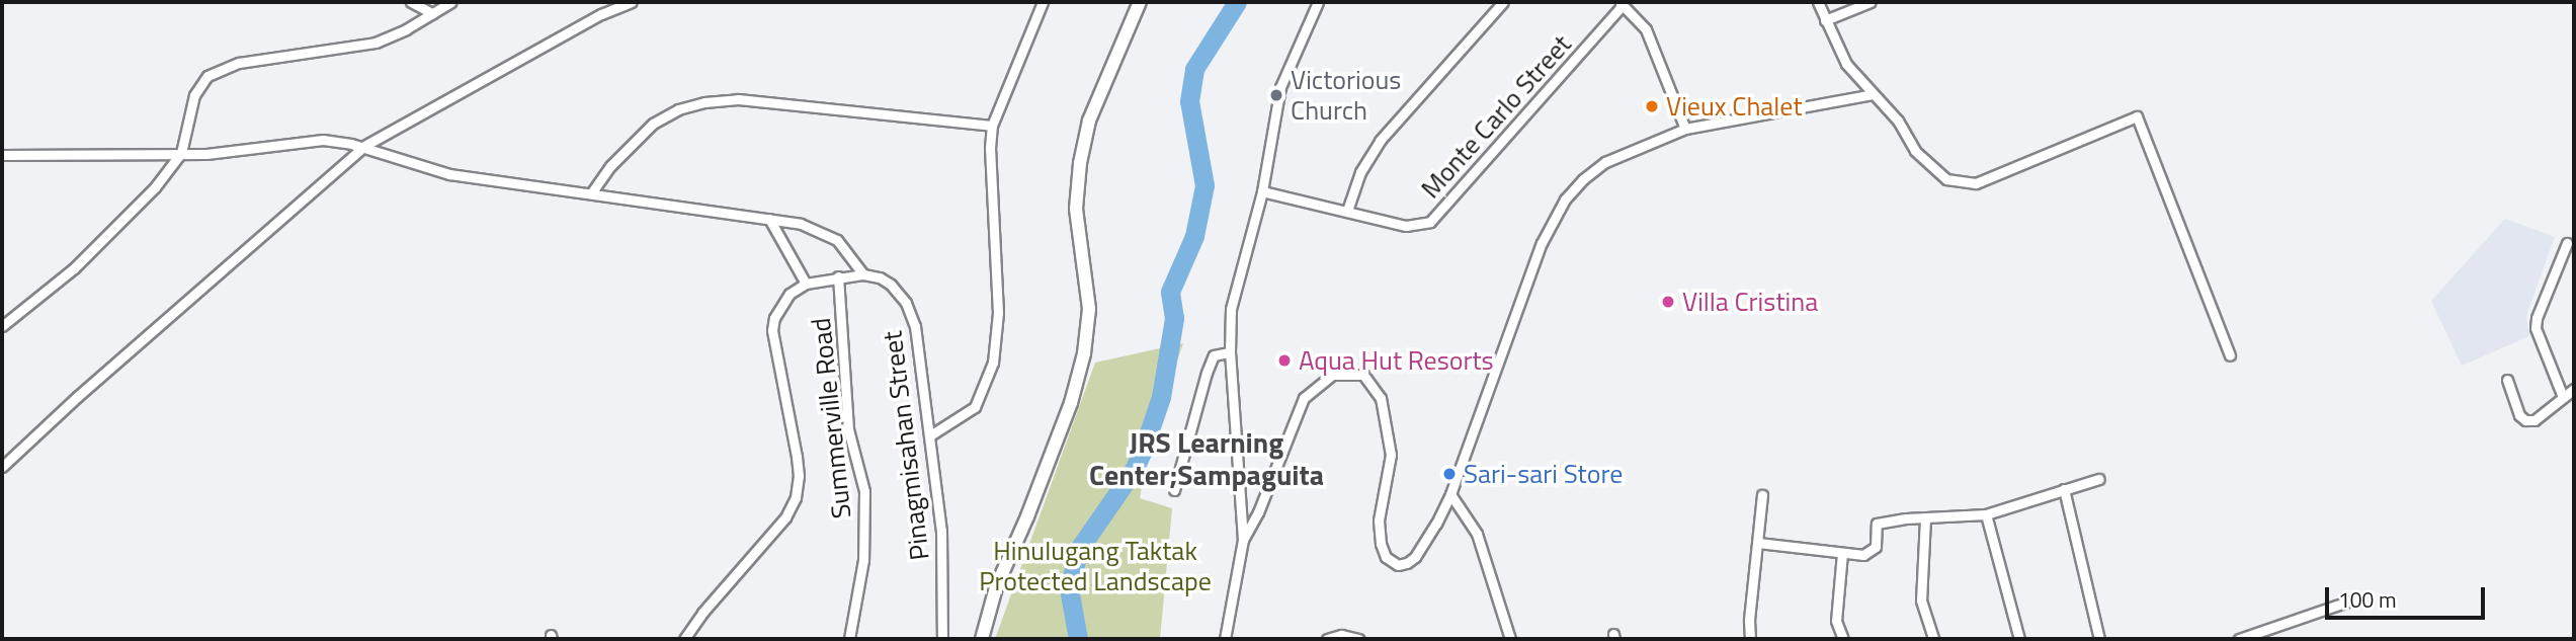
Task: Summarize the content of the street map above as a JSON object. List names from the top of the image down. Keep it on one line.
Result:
{"streets":{"street":["Monte Carlo Street","Summerville Road","Pinagmisahan Street"]},"crossings":[["Summerville Road","Pinagmisahan Street"]],"districts":["JRS Learning Center;Sampaguita"],"parks":["Hinulugang Taktak Protected Landscape"],"places":["Victorious Church","Vieux Chalet","Villa Cristina","Aqua Hut Resorts","Sari-sari Store"],"scale_bar":"100 m"}
